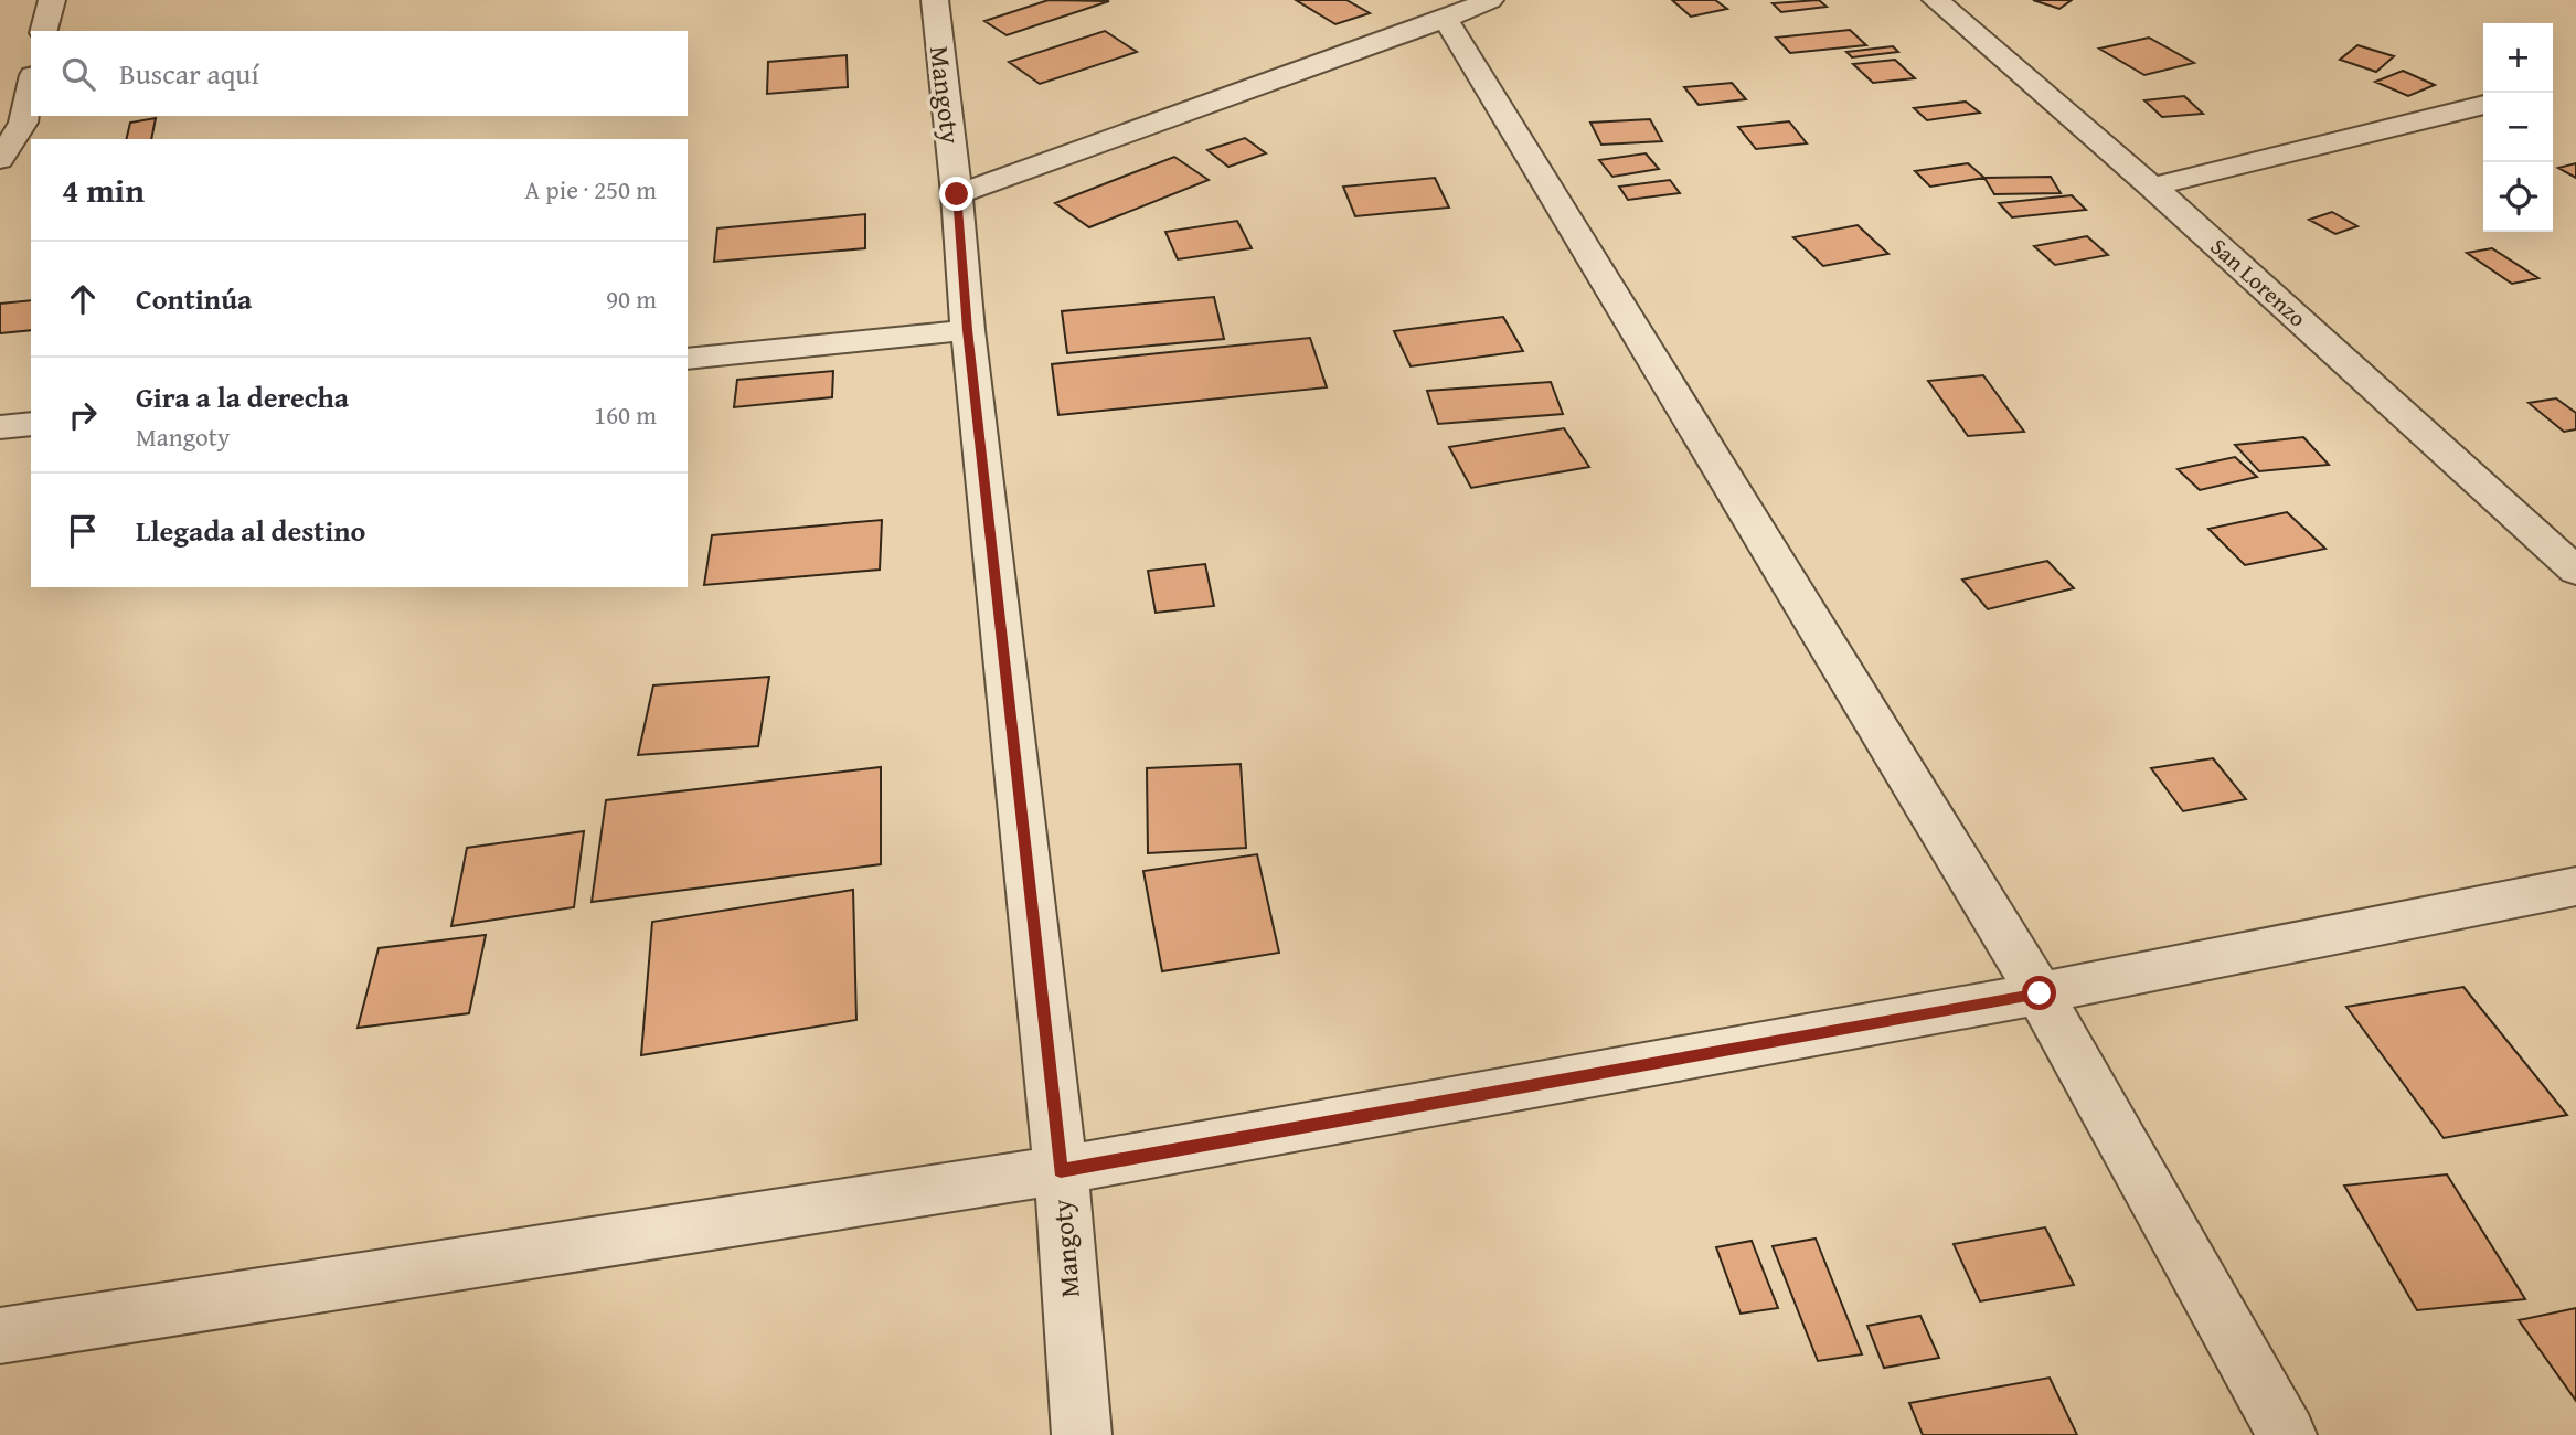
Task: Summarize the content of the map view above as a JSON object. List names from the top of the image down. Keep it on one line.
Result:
{"streets":{"street":["Mangoty","San Lorenzo"]},"page":{"map_buttons":["+","−"],"search":"Buscar aquí","heading":["4 min","A pie · 250 m"],"list":[["Continúa","90 m"],["Gira a la derecha","Mangoty","160 m"],"Llegada al destino"]}}
